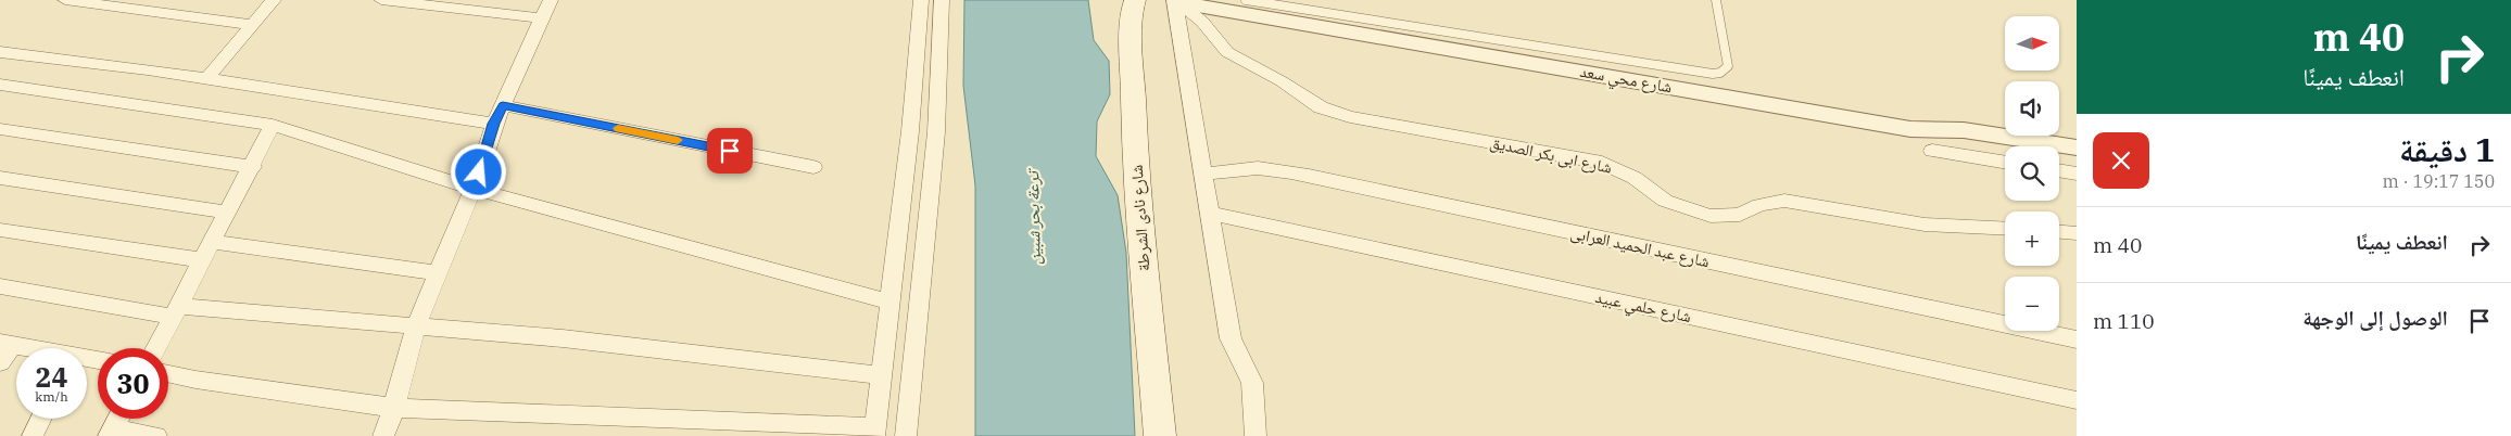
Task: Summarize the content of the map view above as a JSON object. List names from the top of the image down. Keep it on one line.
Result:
{"streets":{"main road":["شارع نادى الشرطة"],"street":["شارع محي سعد","شارع ابى بكر الصديق","شارع عبد الحميد العرابى","شارع حلمي عبيد"]},"crossings":[["شارع محي سعد","شارع ابى بكر الصديق"]],"water":["ترعة بحر شبين"],"north":"right","page":{"turn":["40 m","انعطف يمينًا"],"map_buttons":["+","−"],"heading":["1 دقيقة","150 m · 19:17"],"list":[{"name":"انعطف يمينًا","value":"40 m"},{"name":"الوصول إلى الوجهة","value":"110 m"}],"speed":"24 km/h","limit":"30"}}
